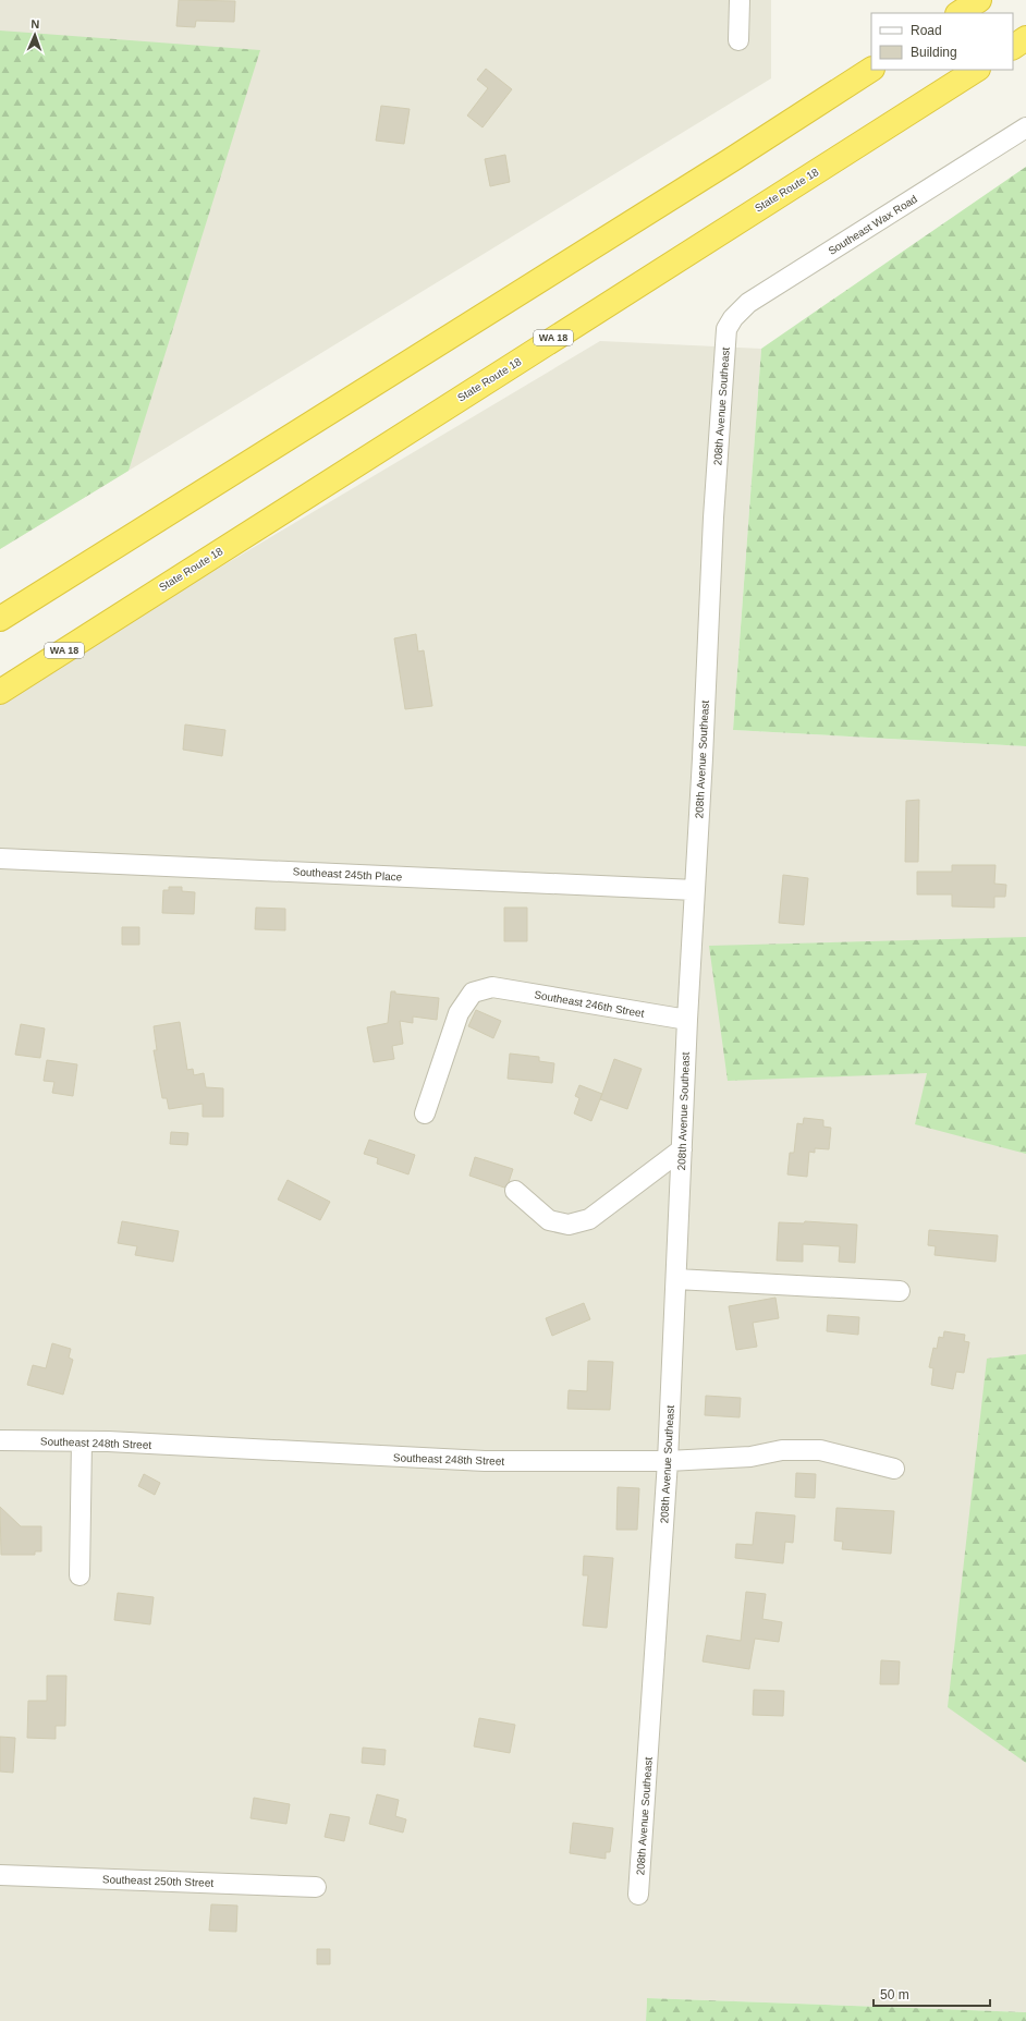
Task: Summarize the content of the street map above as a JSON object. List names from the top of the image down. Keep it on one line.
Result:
{"streets":{"highway":["State Route 18","WA 18"],"street":["Southeast Wax Road","208th Avenue Southeast","Southeast 245th Place","Southeast 246th Street","Southeast 248th Street","Southeast 250th Street"]},"crossings":[["Southeast Wax Road","208th Avenue Southeast"],["208th Avenue Southeast","Southeast 245th Place"],["208th Avenue Southeast","Southeast 246th Street"],["208th Avenue Southeast","Southeast 248th Street"]],"legend":["Road","Building"],"scale_bar":"50 m","north":"top"}
